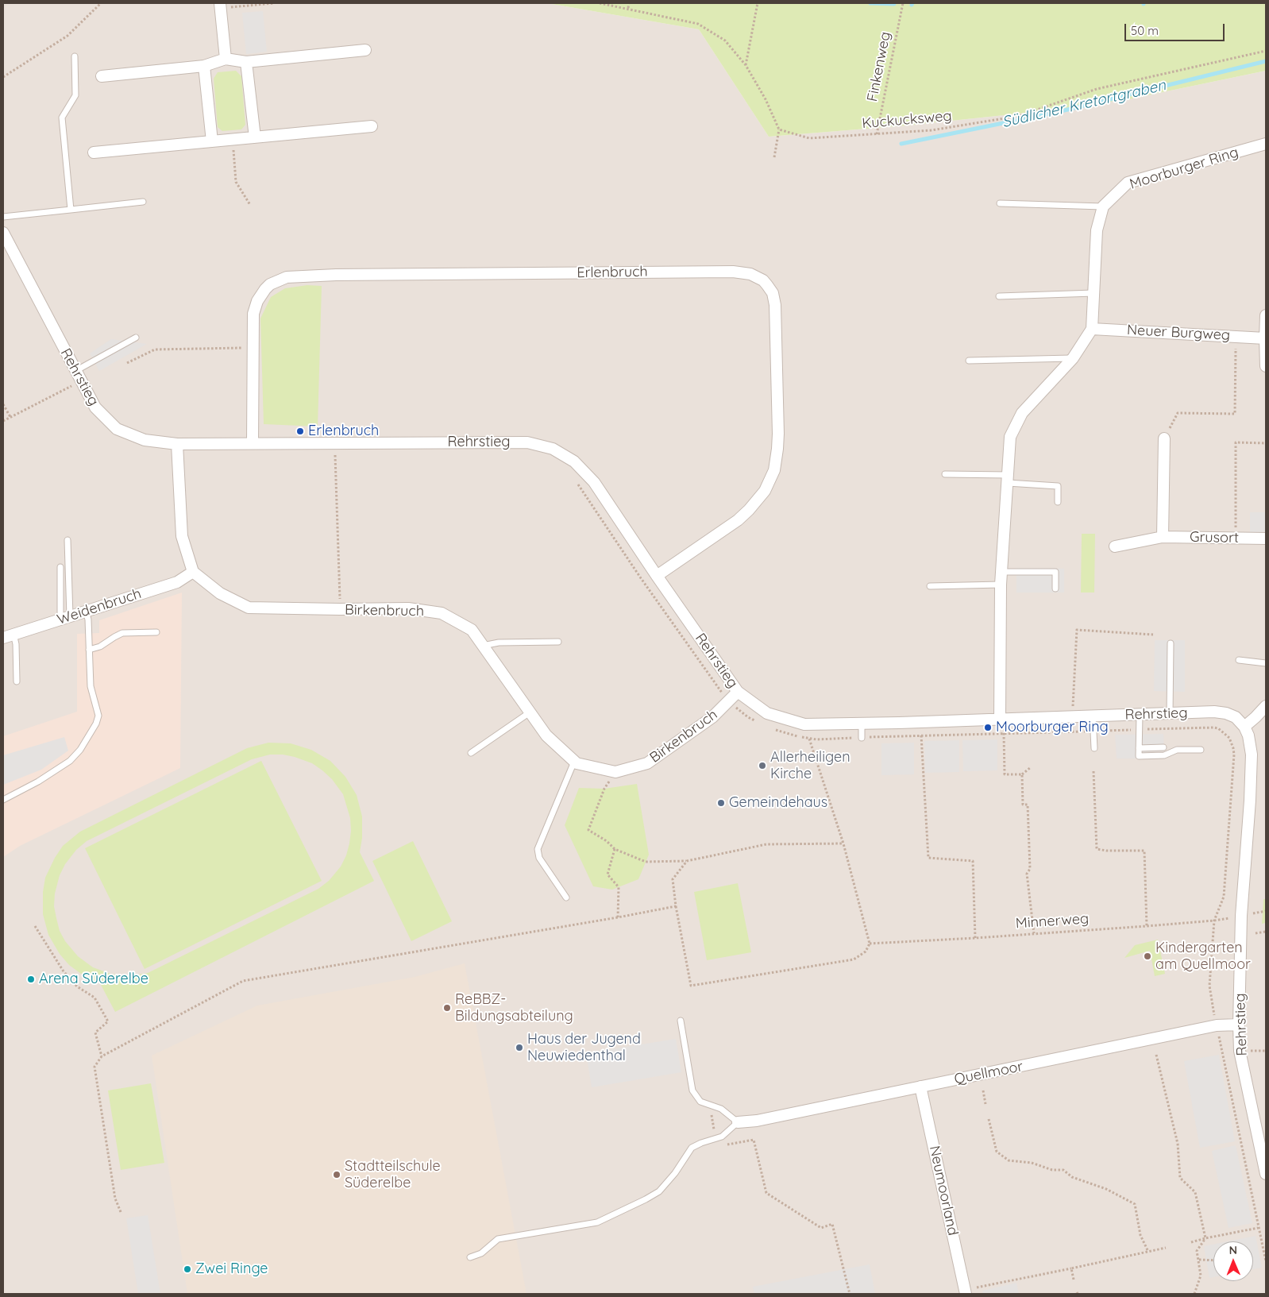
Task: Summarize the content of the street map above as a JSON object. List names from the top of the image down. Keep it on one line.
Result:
{"streets":{"street":["Moorburger Ring","Erlenbruch","Neuer Burgweg","Rehrstieg","Grusort","Weidenbruch","Birkenbruch","Quellmoor","Neumoorland"],"path":["Finkenweg","Kuckucksweg","Minnerweg"]},"crossings":[["Finkenweg","Kuckucksweg"],["Moorburger Ring","Neuer Burgweg"],["Erlenbruch","Rehrstieg"],["Rehrstieg","Birkenbruch"],["Rehrstieg","Quellmoor"],["Weidenbruch","Birkenbruch"],["Quellmoor","Neumoorland"]],"water":["Südlicher Kretortgraben"],"places":["Erlenbruch","Moorburger Ring","Allerheiligen Kirche","Gemeindehaus","Kindergarten am Quellmoor","Arena Süderelbe","ReBBZ- Bildungsabteilung","Haus der Jugend Neuwiedenthal","Stadtteilschule Süderelbe","Zwei Ringe"],"scale_bar":"50 m","north":"top"}
